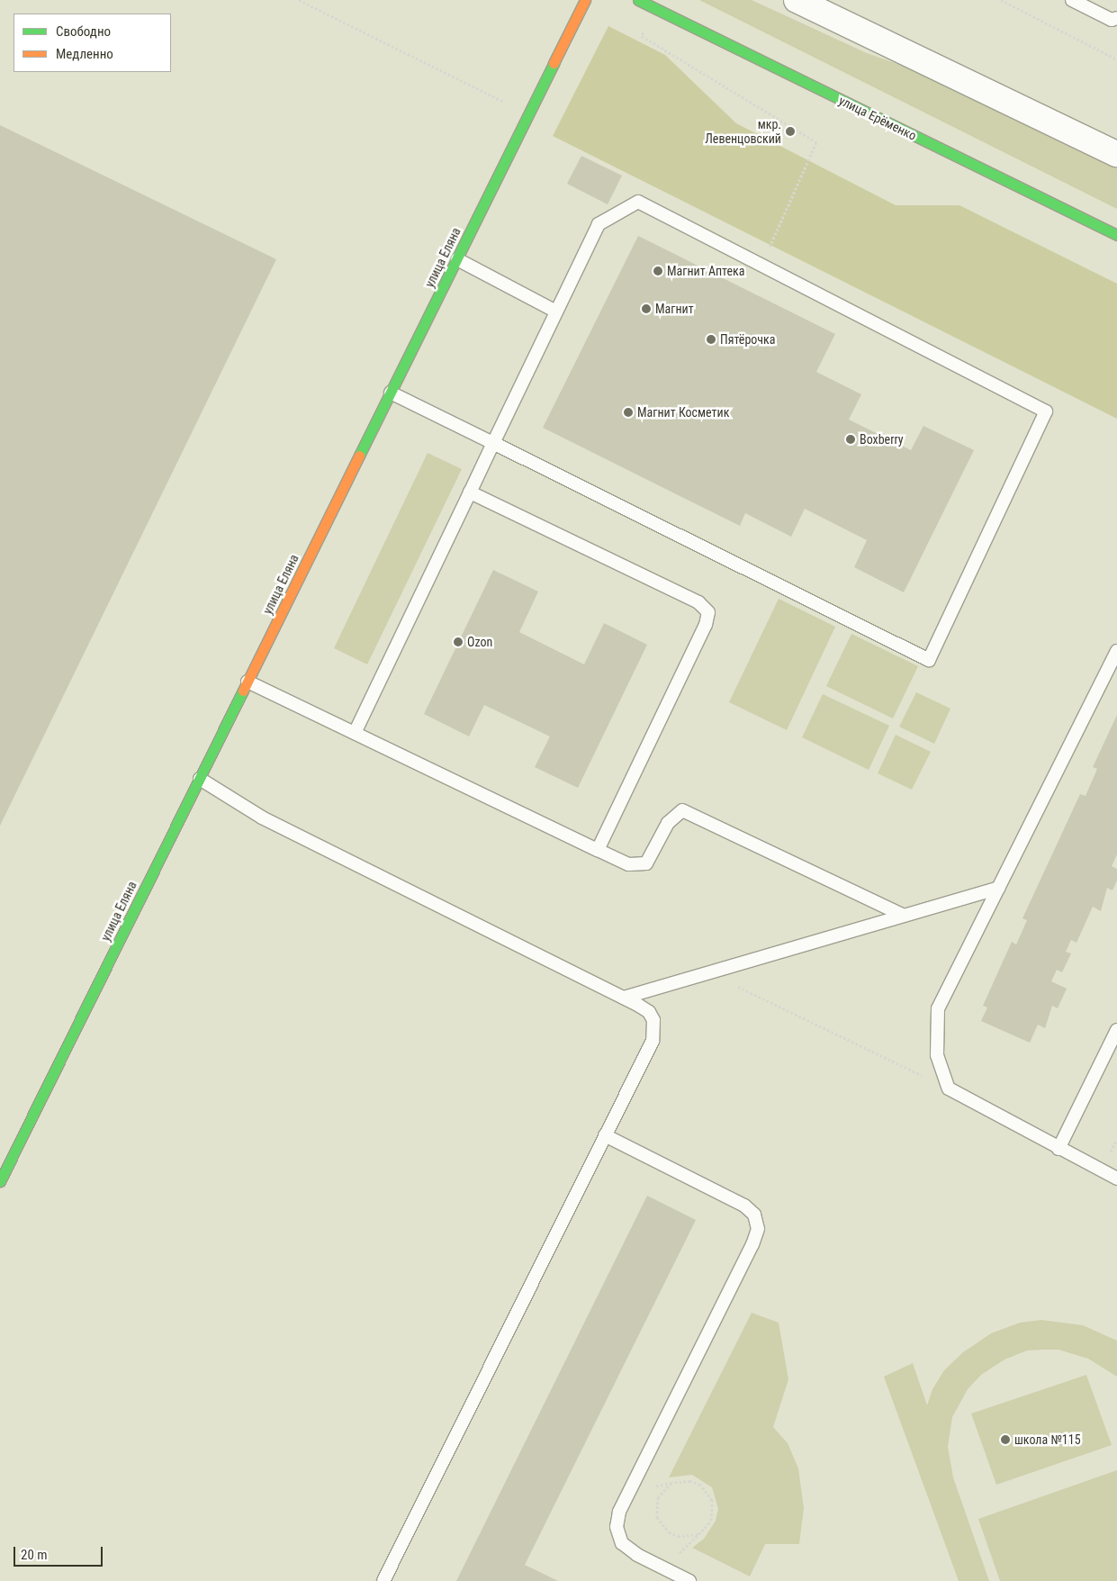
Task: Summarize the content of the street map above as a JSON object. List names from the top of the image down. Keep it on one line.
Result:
{"streets":{"street":["улица Ерёменко","улица Еляна"]},"places":["мкр. Левенцовский","Магнит Аптека","Магнит","Пятёрочка","Магнит Косметик","Boxberry","Ozon","школа №115"],"legend":["Свободно","Медленно"],"scale_bar":"20 m"}
